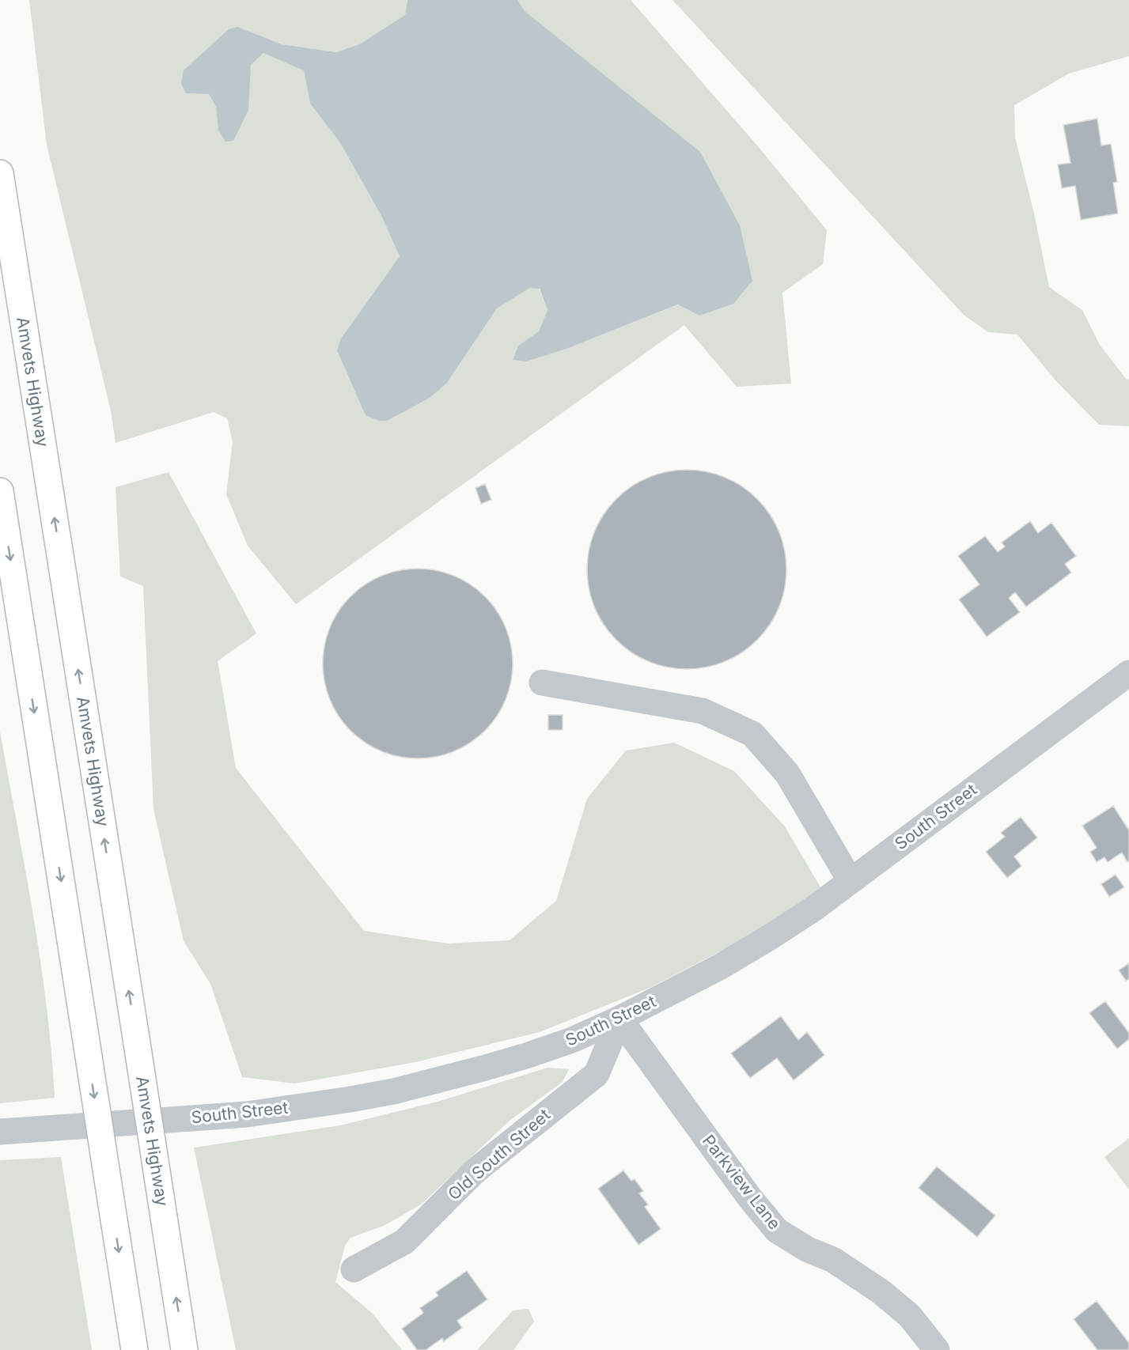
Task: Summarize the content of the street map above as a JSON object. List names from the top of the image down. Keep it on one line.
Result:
{"streets":{"highway":["Amvets Highway"],"street":["South Street","Old South Street","Parkview Lane"]},"crossings":[["South Street","Old South Street"],["South Street","Parkview Lane"],["Old South Street","Parkview Lane"]]}
